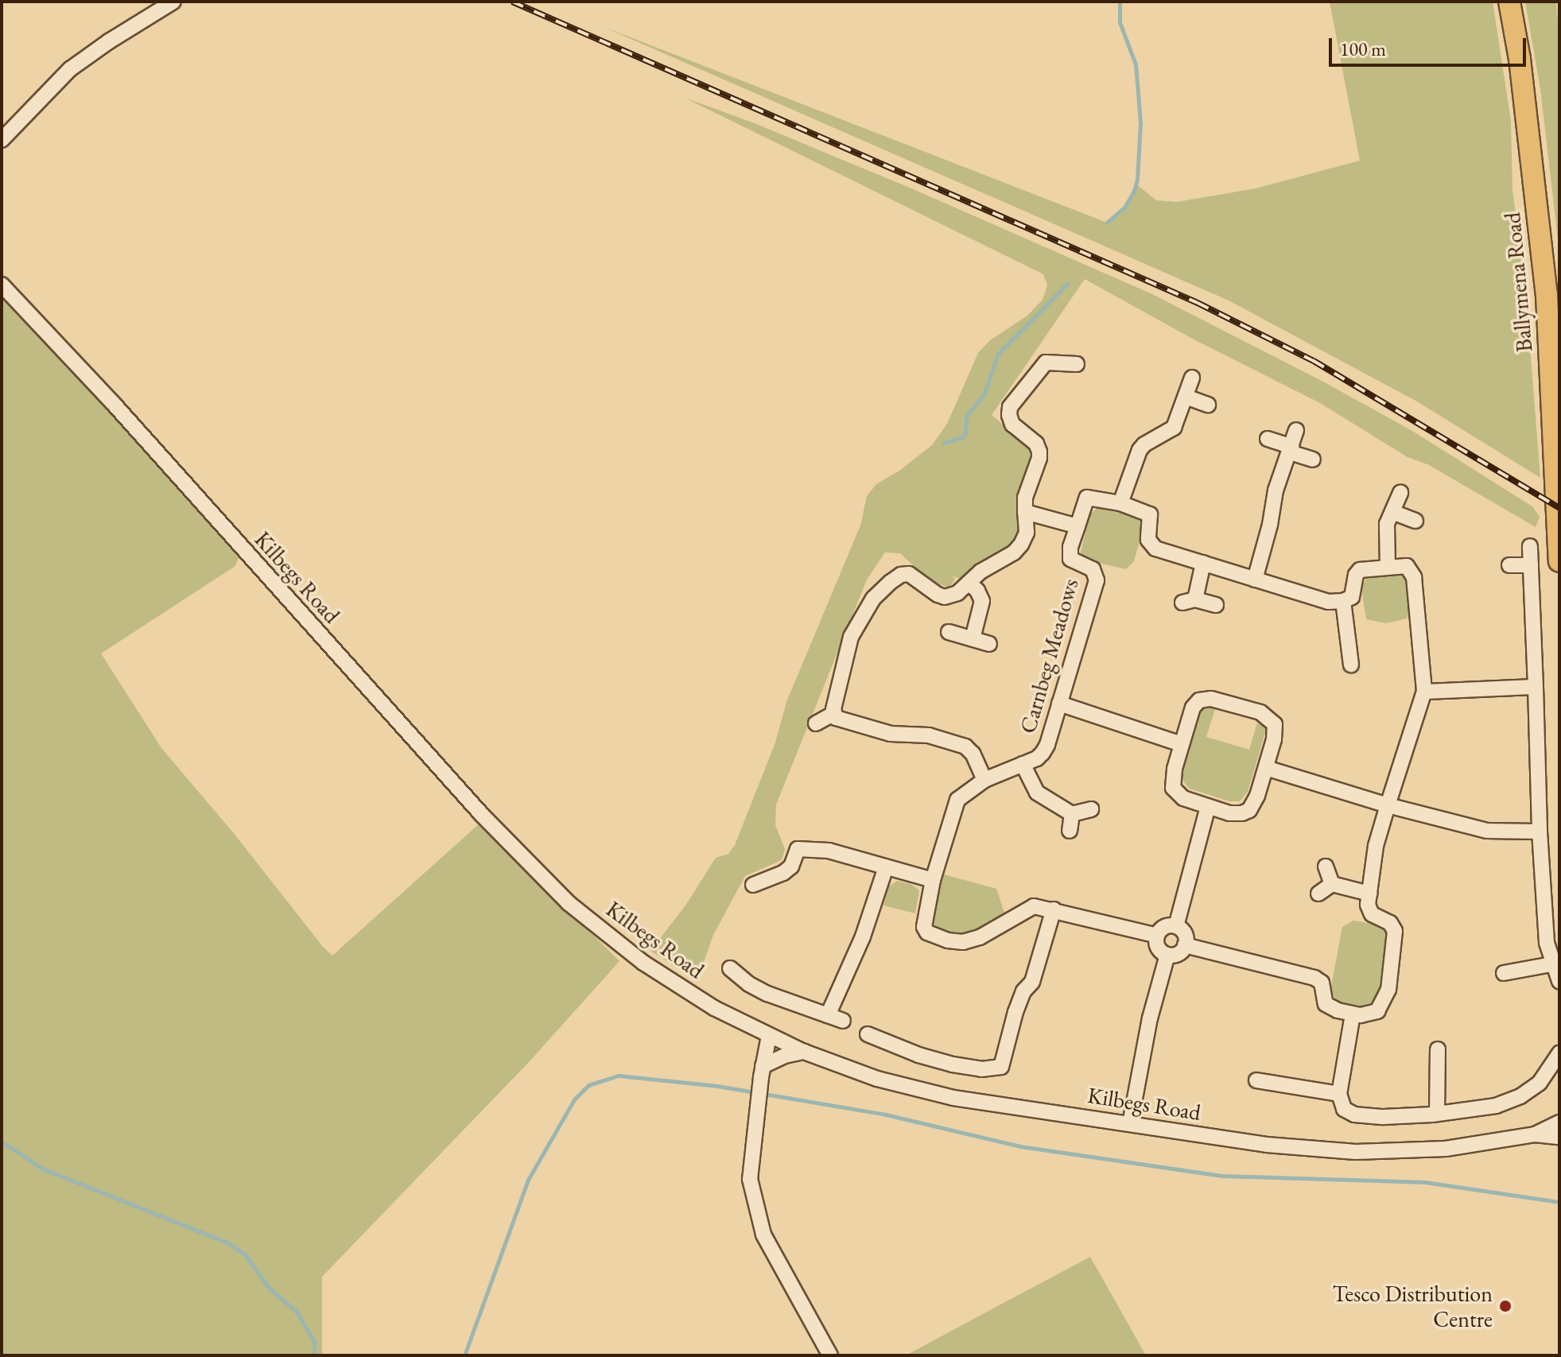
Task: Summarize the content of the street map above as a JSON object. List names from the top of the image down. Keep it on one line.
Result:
{"streets":{"highway":["Ballymena Road"],"street":["Kilbegs Road","Carnbeg Meadows"]},"places":["Tesco Distribution Centre"],"scale_bar":"100 m"}
